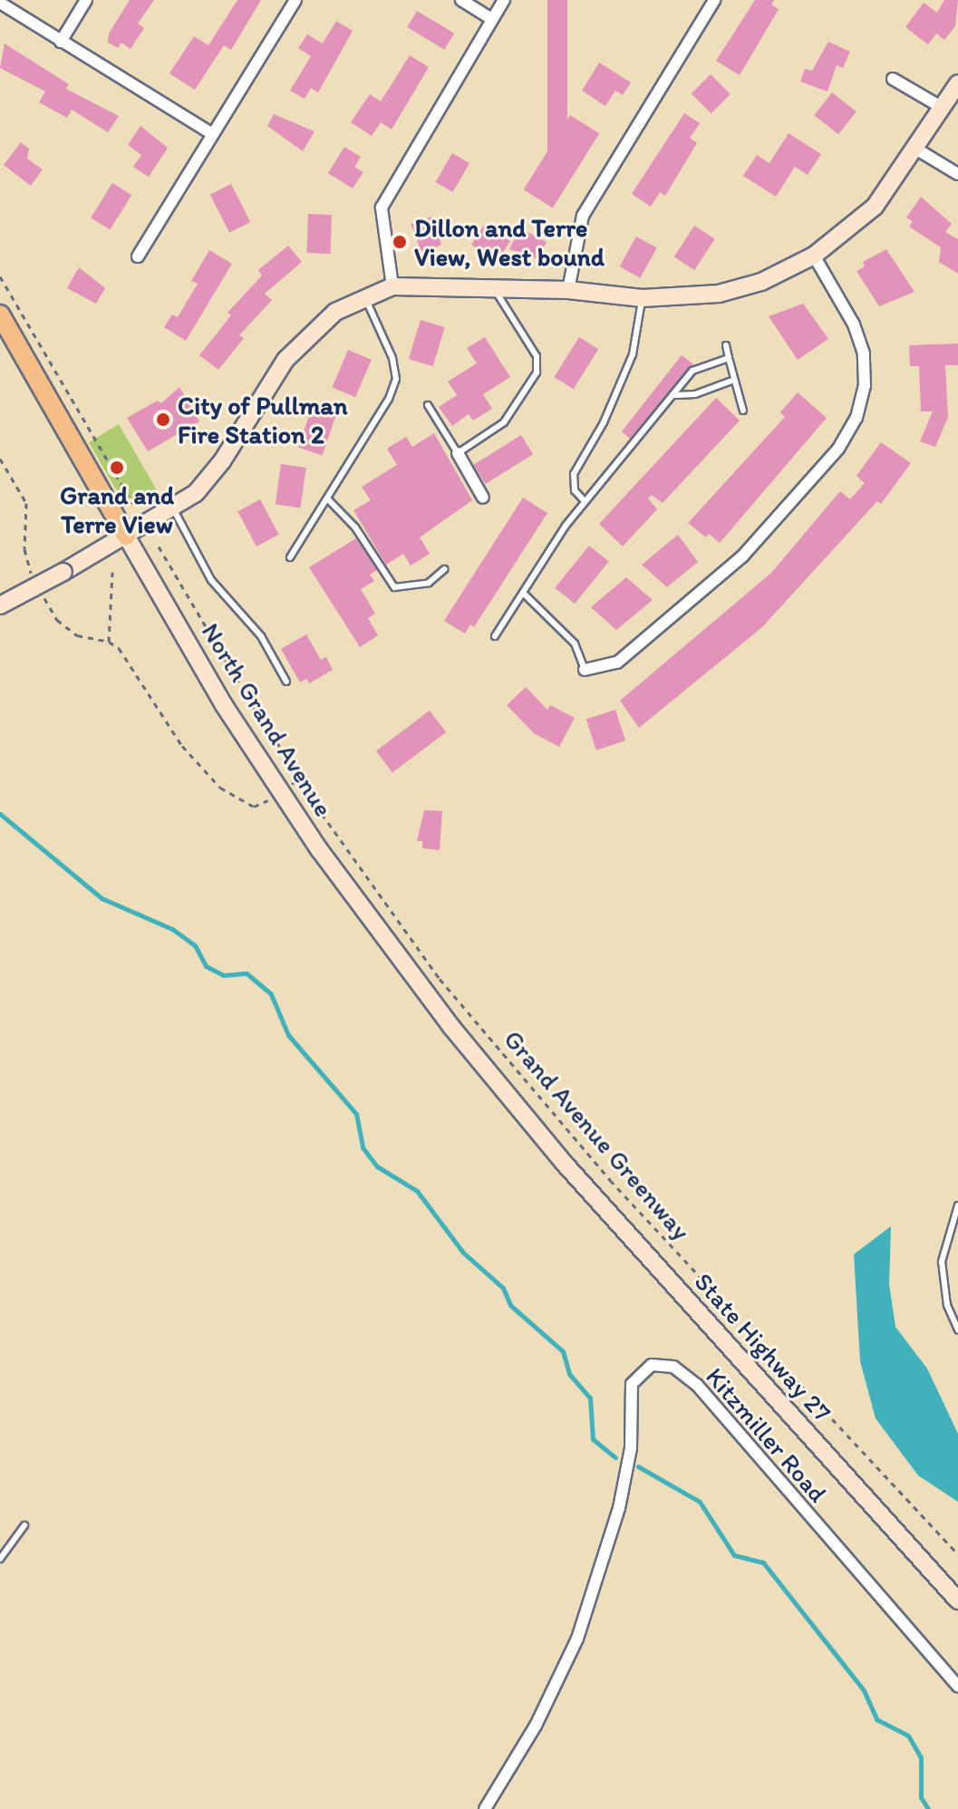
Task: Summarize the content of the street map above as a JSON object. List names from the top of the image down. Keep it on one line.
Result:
{"streets":{"main road":["North Grand Avenue","State Highway 27"],"street":["Kitzmiller Road"],"path":["Grand Avenue Greenway"]},"crossings":[["North Grand Avenue","State Highway 27"]],"places":["Dillon and Terre View, West bound","City of Pullman Fire Station 2","Grand and Terre View"]}
